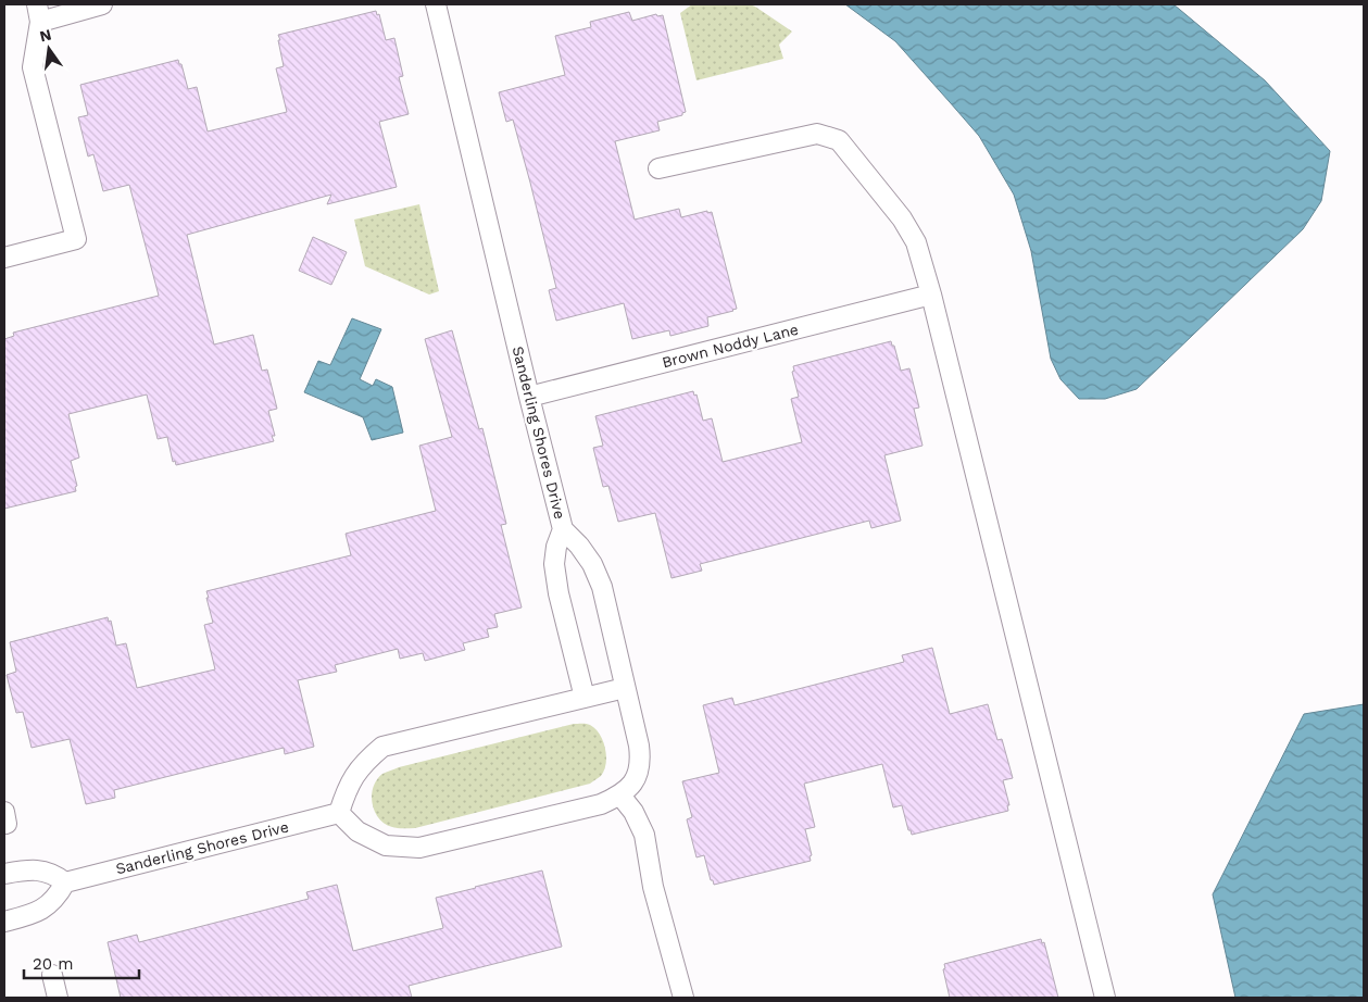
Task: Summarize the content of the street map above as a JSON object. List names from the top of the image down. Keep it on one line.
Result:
{"streets":{"lane":["Brown Noddy Lane","Sanderling Shores Drive"]},"crossings":[["Brown Noddy Lane","Sanderling Shores Drive"]],"scale_bar":"20 m","north":"top"}
